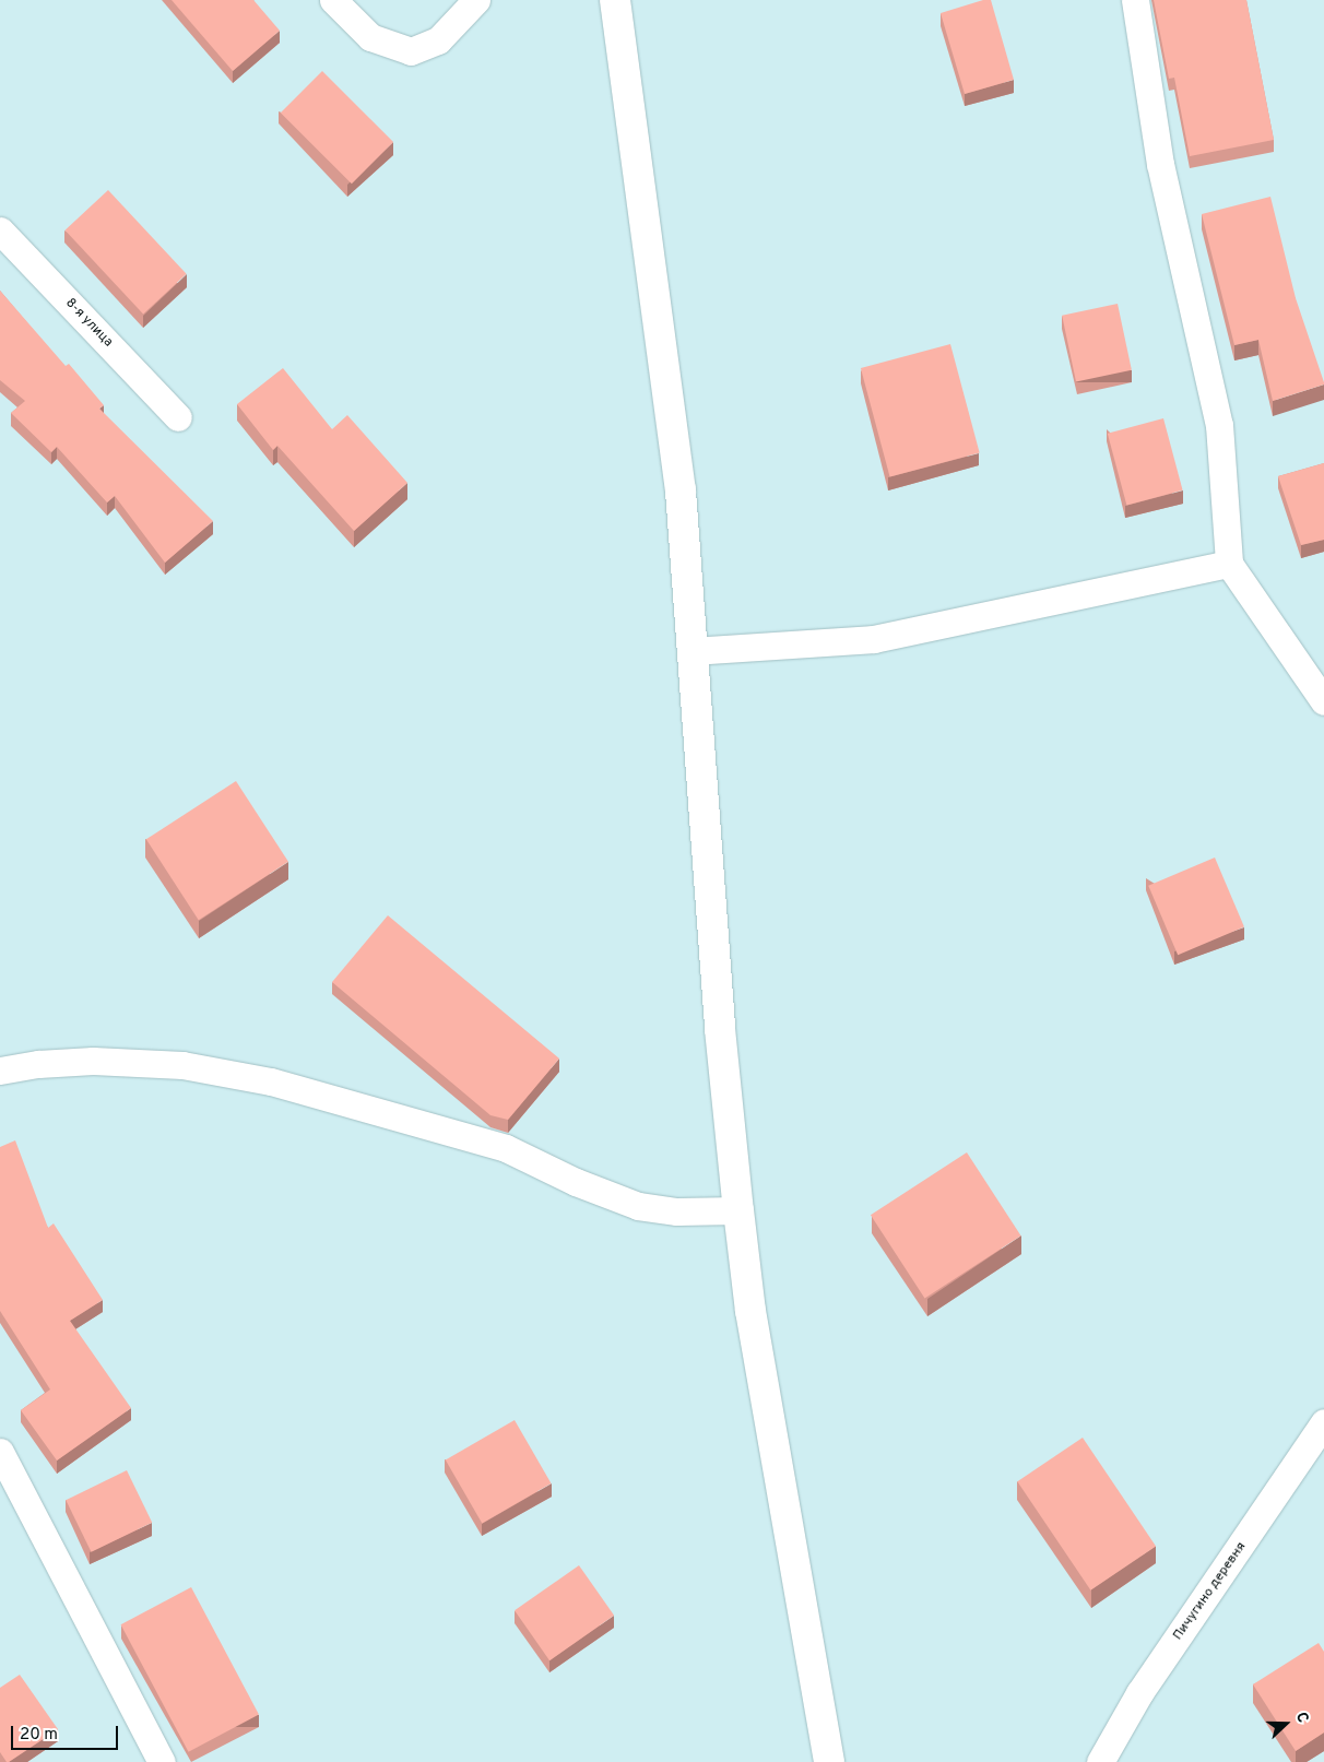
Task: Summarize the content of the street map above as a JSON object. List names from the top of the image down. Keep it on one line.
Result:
{"streets":{"street":["8-я улица","Пичугино деревня"]},"scale_bar":"20 m","north":"right"}
